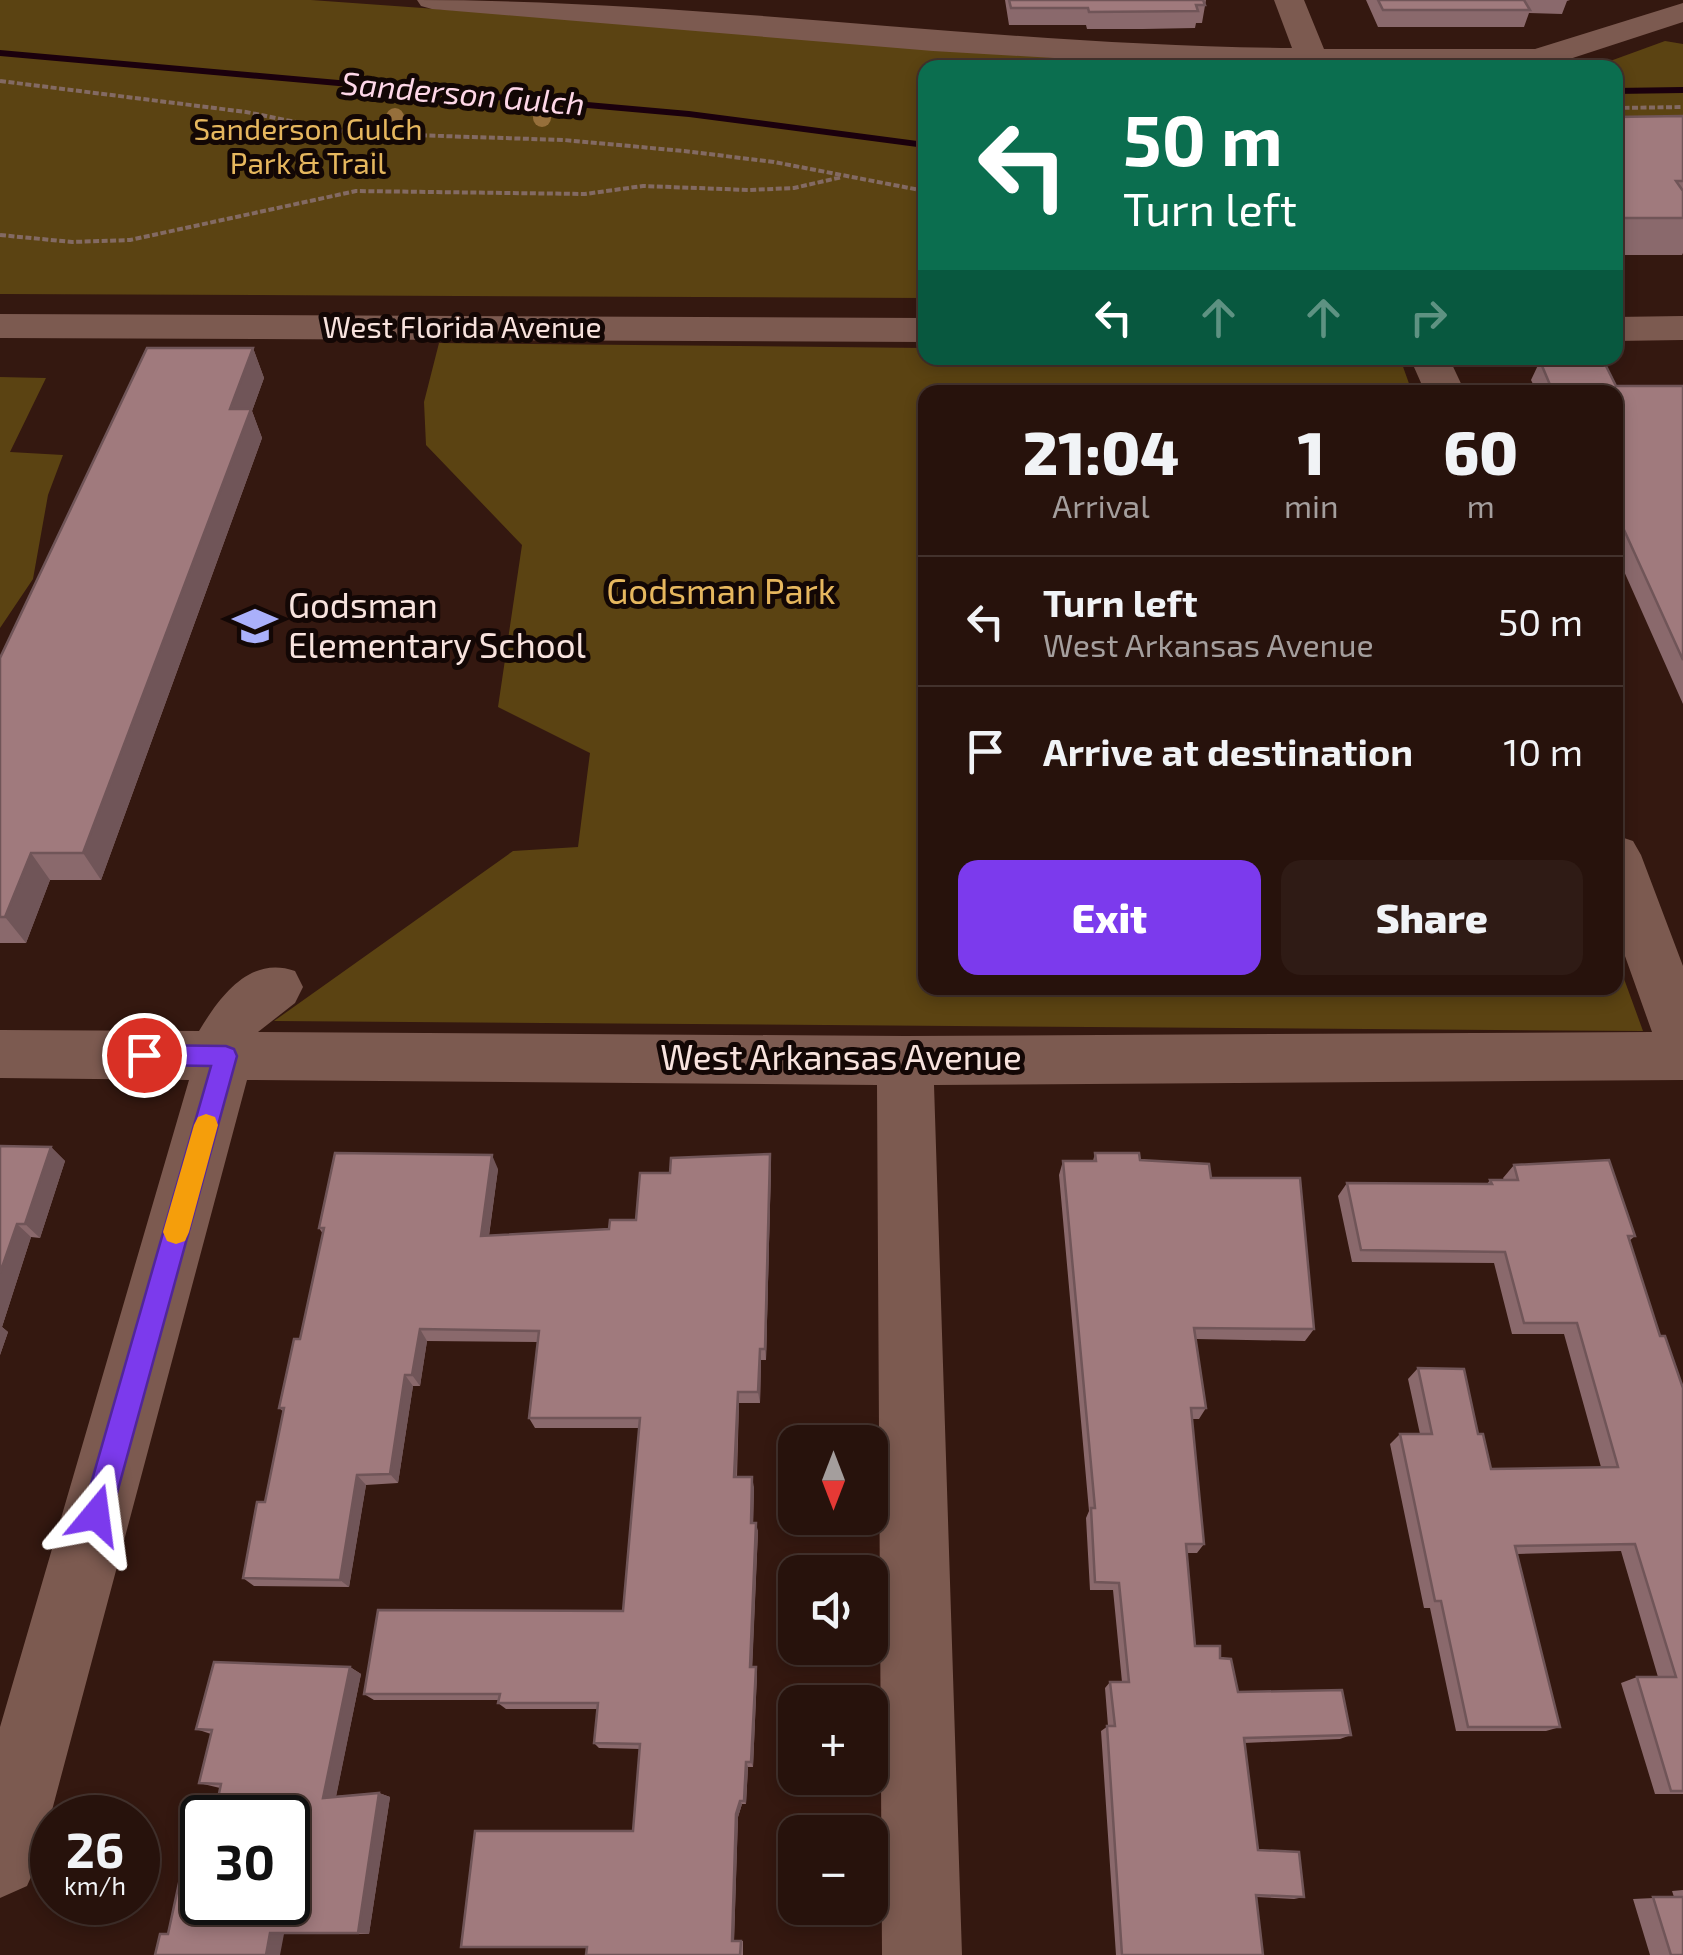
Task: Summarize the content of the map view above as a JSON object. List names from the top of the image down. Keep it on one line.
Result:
{"streets":{"street":["West Florida Avenue","West Arkansas Avenue"]},"water":["Sanderson Gulch"],"parks":["Sanderson Gulch Park & Trail","Godsman Park"],"places":{"school or university":["Godsman Elementary School"]},"north":"bottom","page":{"turn":["50 m","Turn left"],"eta":["21:04","Arrival","1","min","60","m"],"list":[{"name":"Turn left","note":"West Arkansas Avenue","value":"50 m"},{"name":"Arrive at destination","value":"10 m"}],"buttons":["Exit","Share"],"map_buttons":["+","−"],"speed":"26 km/h","limit":"30"}}
